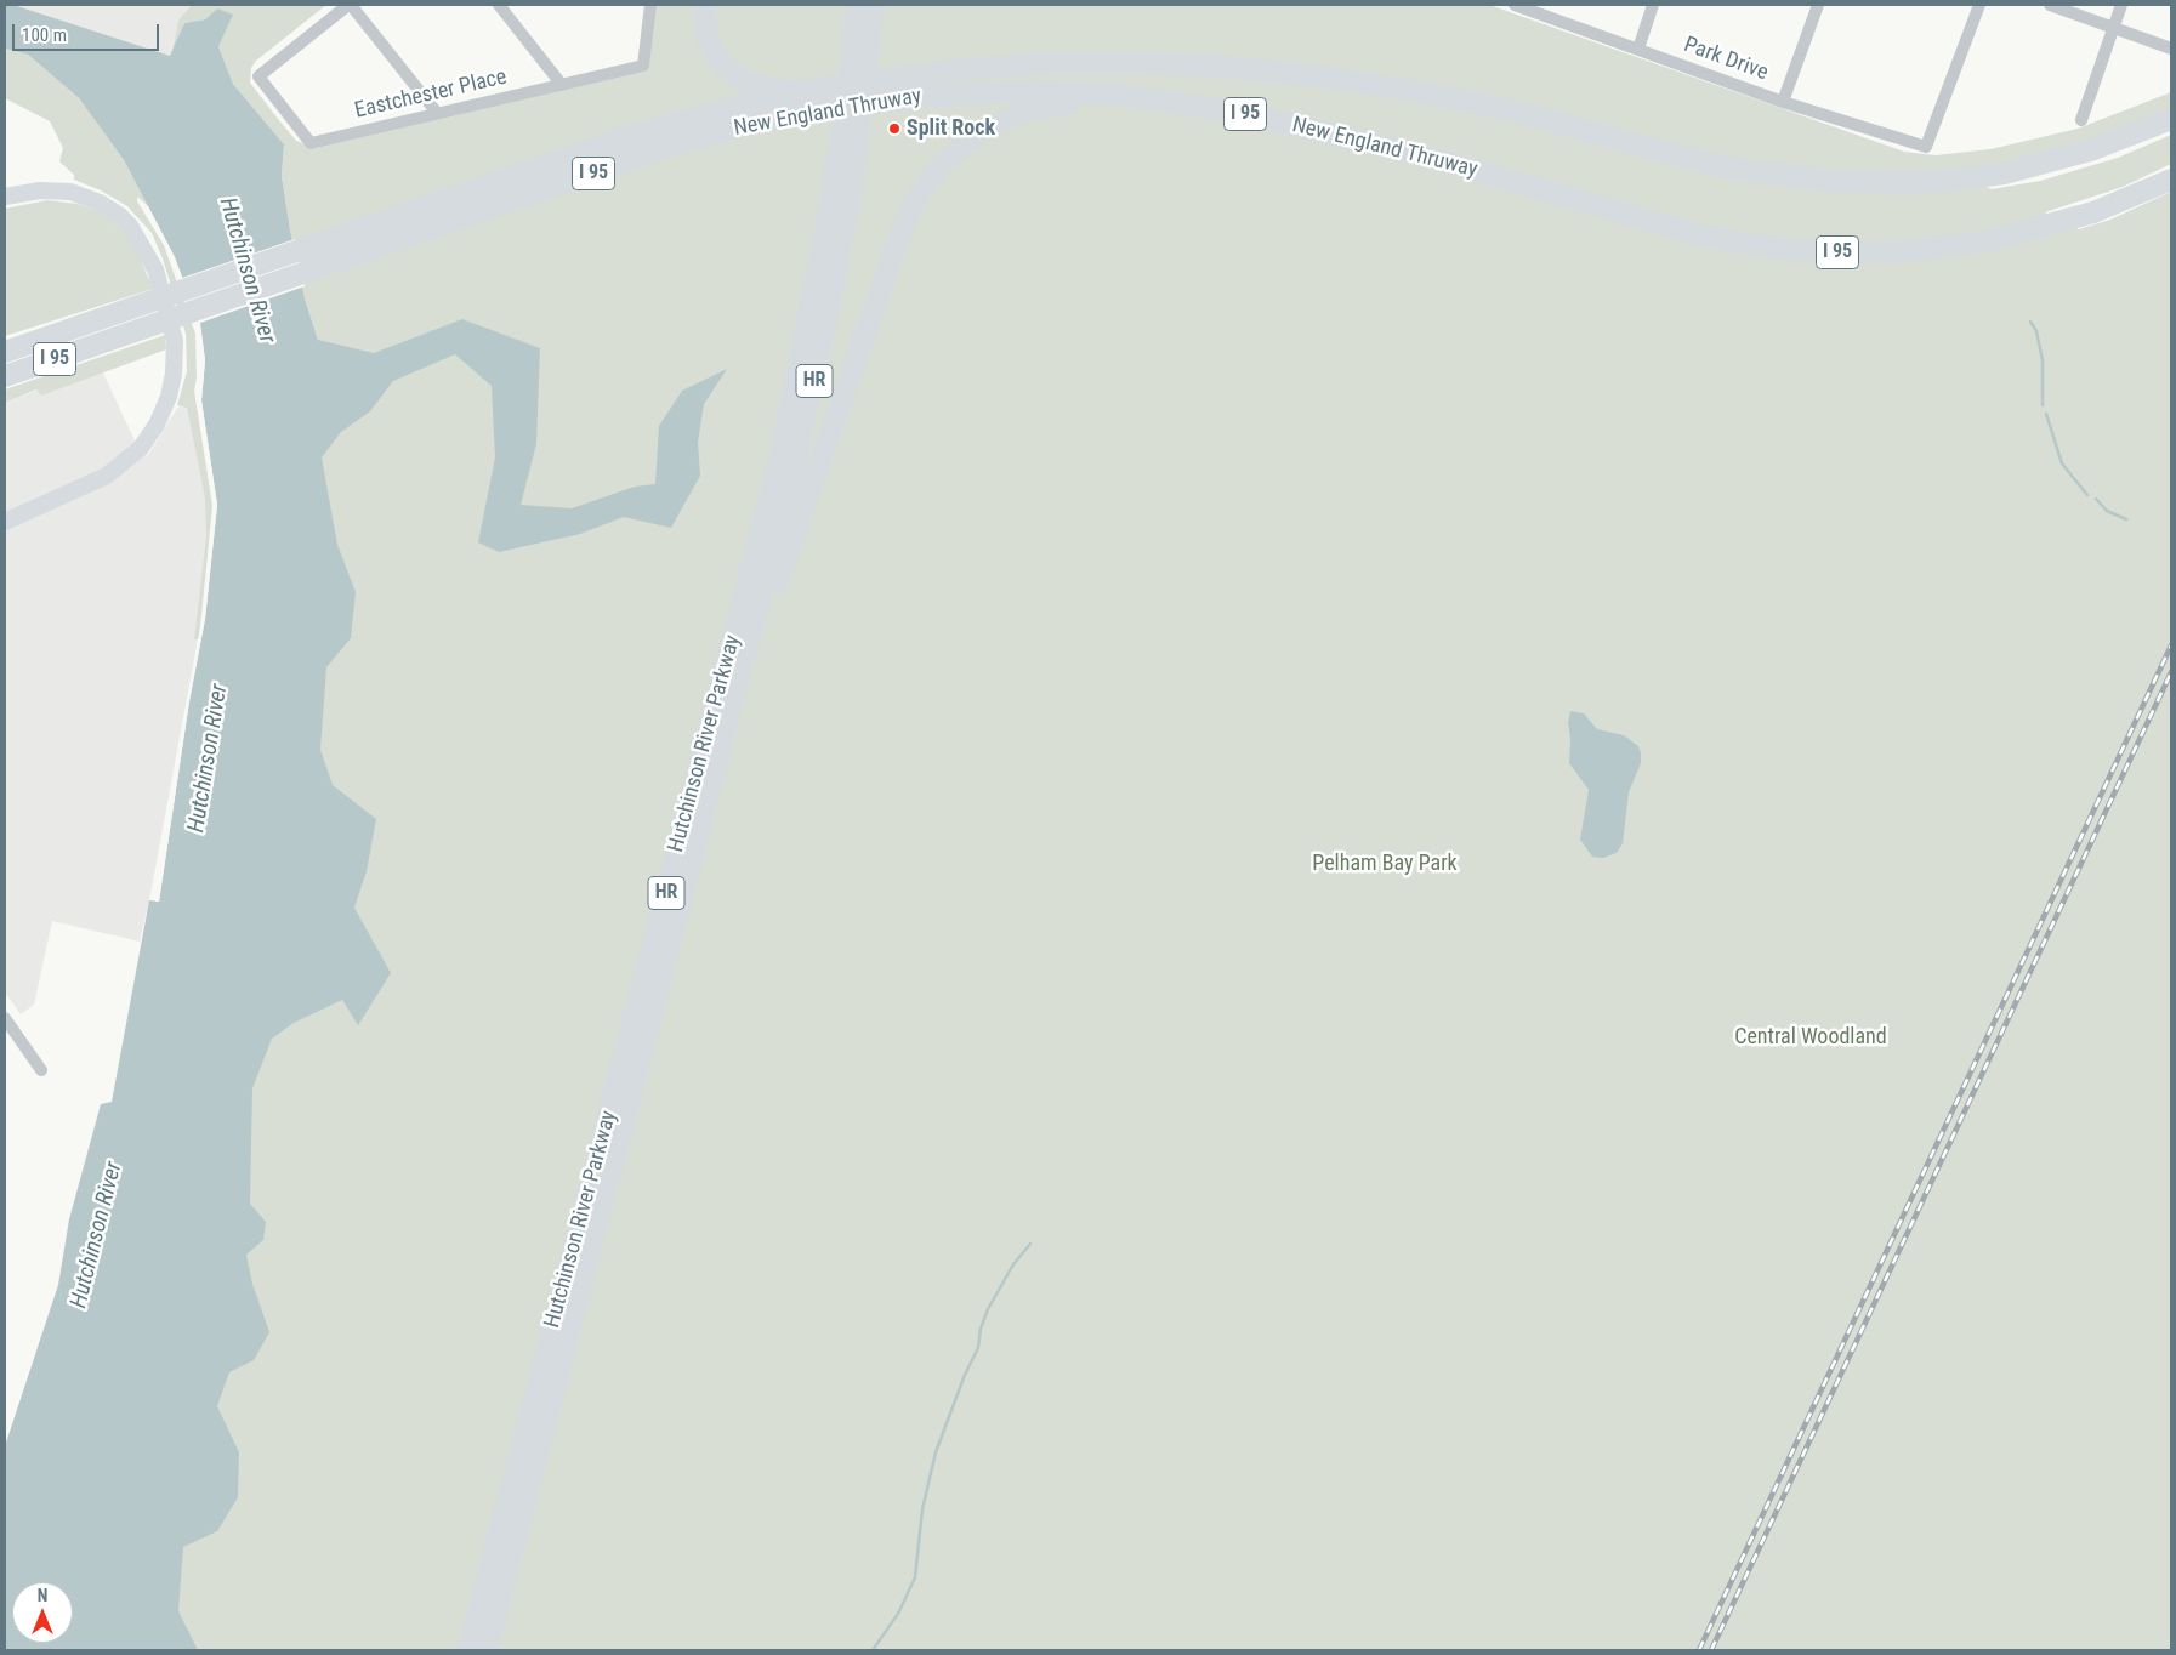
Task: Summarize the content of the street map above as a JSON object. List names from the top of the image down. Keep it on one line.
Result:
{"streets":{"highway":["New England Thruway","I 95","HR","Hutchinson River Parkway"],"street":["Park Drive","Eastchester Place"]},"crossings":[["New England Thruway","Hutchinson River Parkway"]],"water":["Hutchinson River"],"parks":["Pelham Bay Park","Central Woodland"],"places":["Split Rock"],"scale_bar":"100 m","north":"top"}
